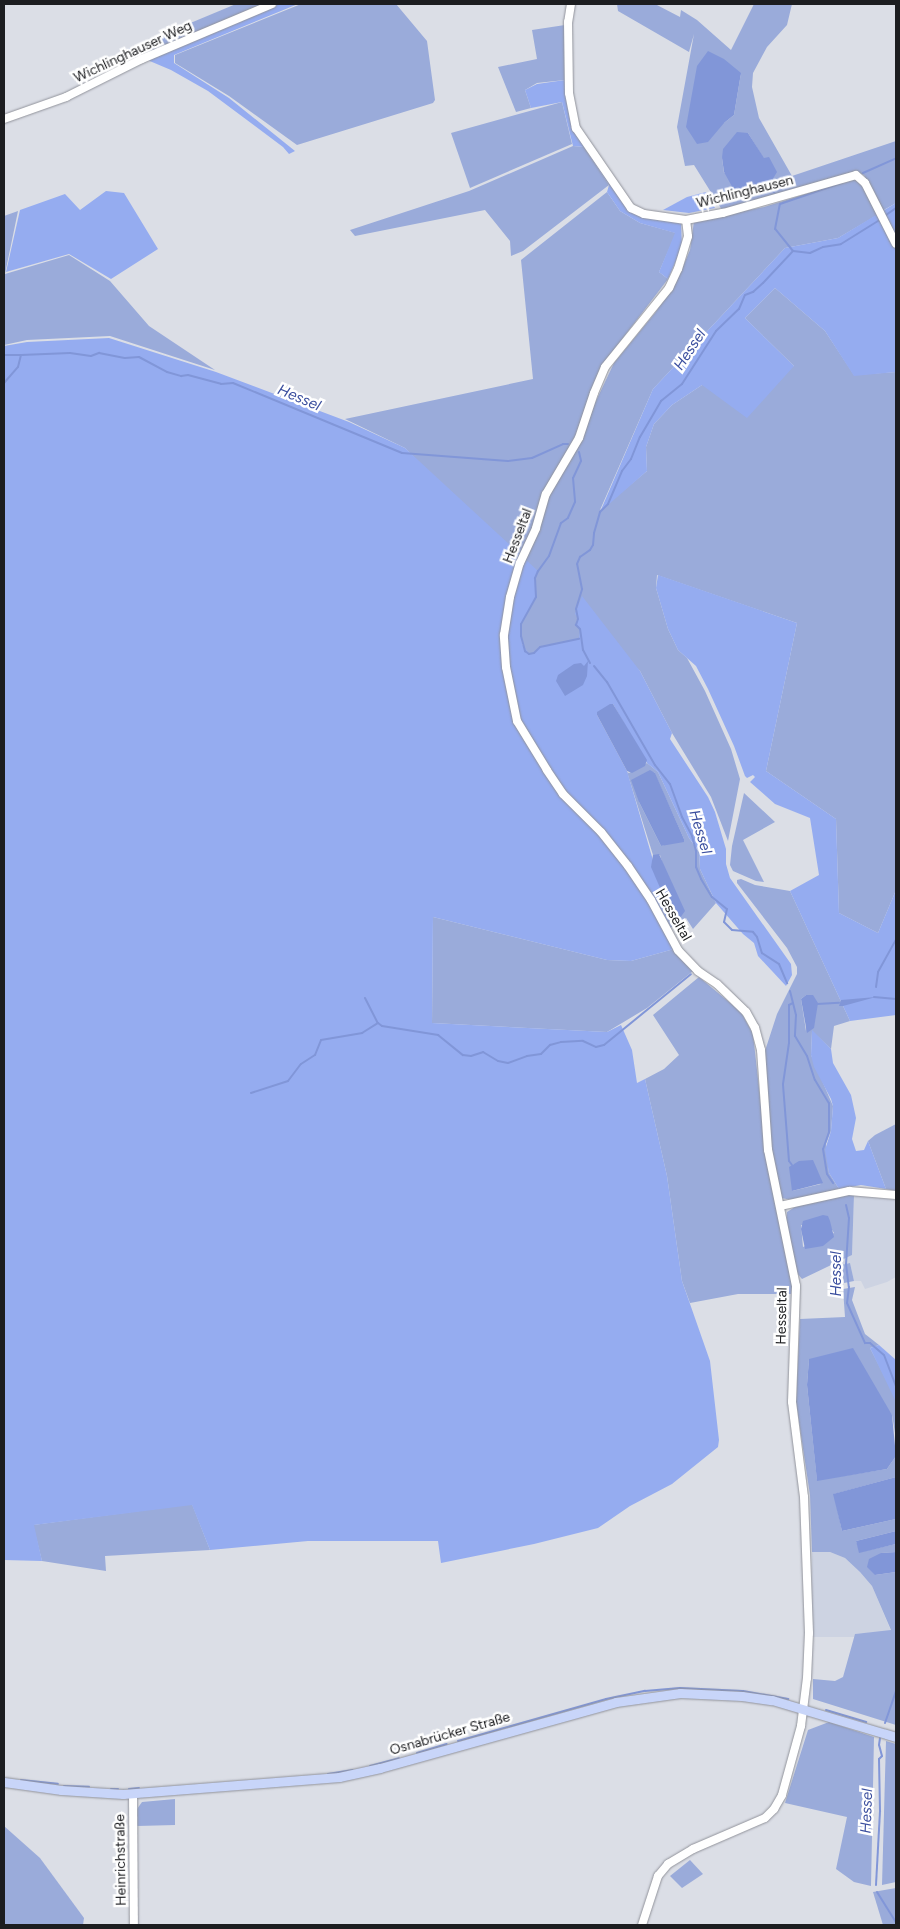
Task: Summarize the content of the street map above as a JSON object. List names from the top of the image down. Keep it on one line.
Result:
{"streets":{"main road":["Osnabrücker Straße"],"street":["Wichlinghauser Weg","Wichlinghausen","Hesseltal","Heinrichstraße"]},"crossings":[["Wichlinghausen","Hesseltal"],["Hesseltal","Osnabrücker Straße"],["Osnabrücker Straße","Heinrichstraße"]],"water":["Hessel"]}
